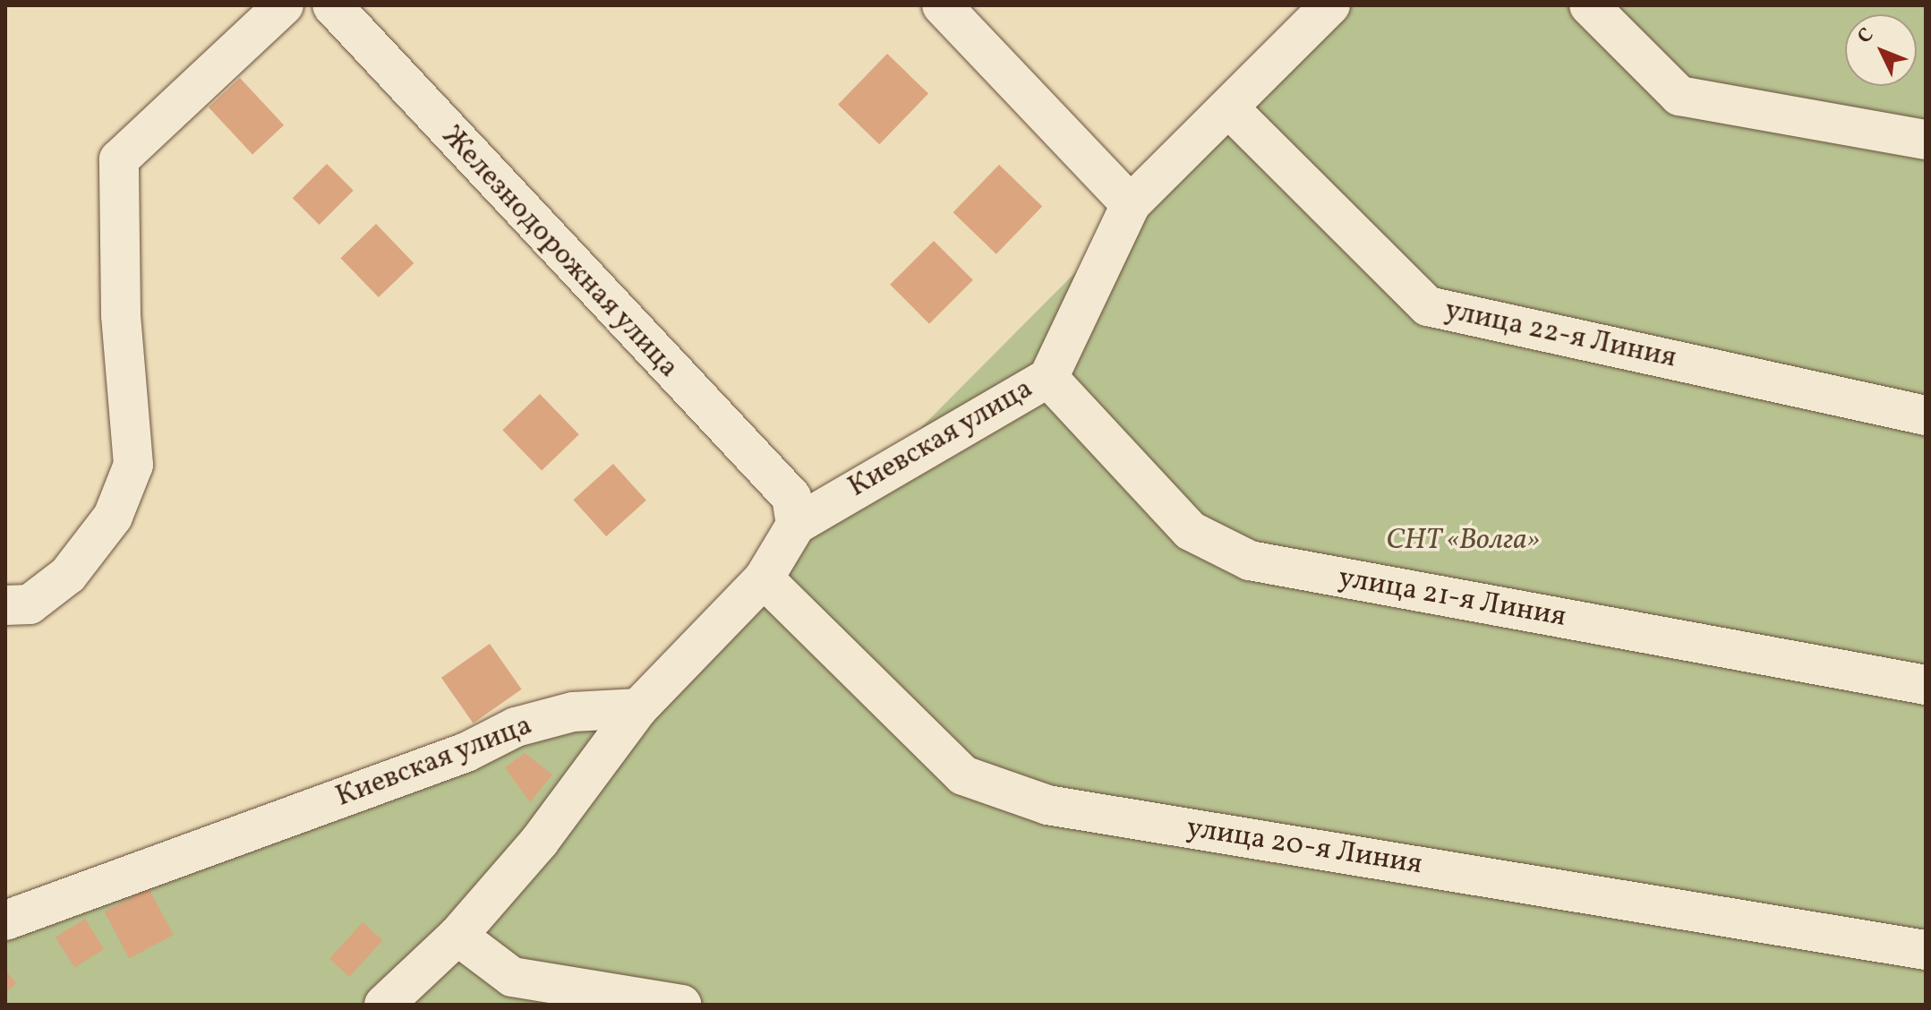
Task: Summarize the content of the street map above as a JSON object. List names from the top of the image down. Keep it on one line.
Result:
{"streets":{"street":["Железнодорожная улица","улица 22-я Линия","Киевская улица","улица 21-я Линия","улица 20-я Линия"]},"crossings":[["Железнодорожная улица","Киевская улица"],["улица 22-я Линия","Киевская улица"],["Киевская улица","улица 21-я Линия"],["Киевская улица","улица 20-я Линия"]],"parks":["СНТ «Волга»"],"north":"top left"}
